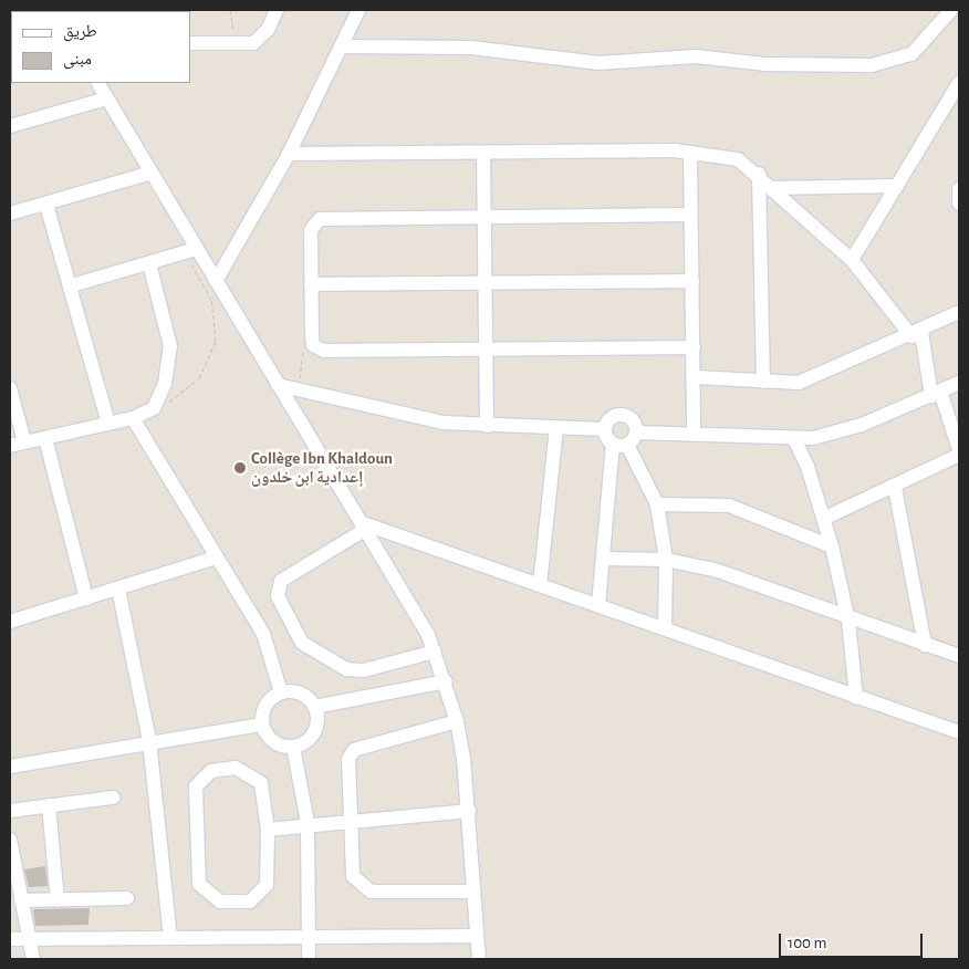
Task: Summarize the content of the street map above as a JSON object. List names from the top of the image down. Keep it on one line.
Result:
{"places":["Collège Ibn Khaldoun إعدادية ابن خلدون"],"legend":["طريق","مبنى"],"scale_bar":"100 m"}
